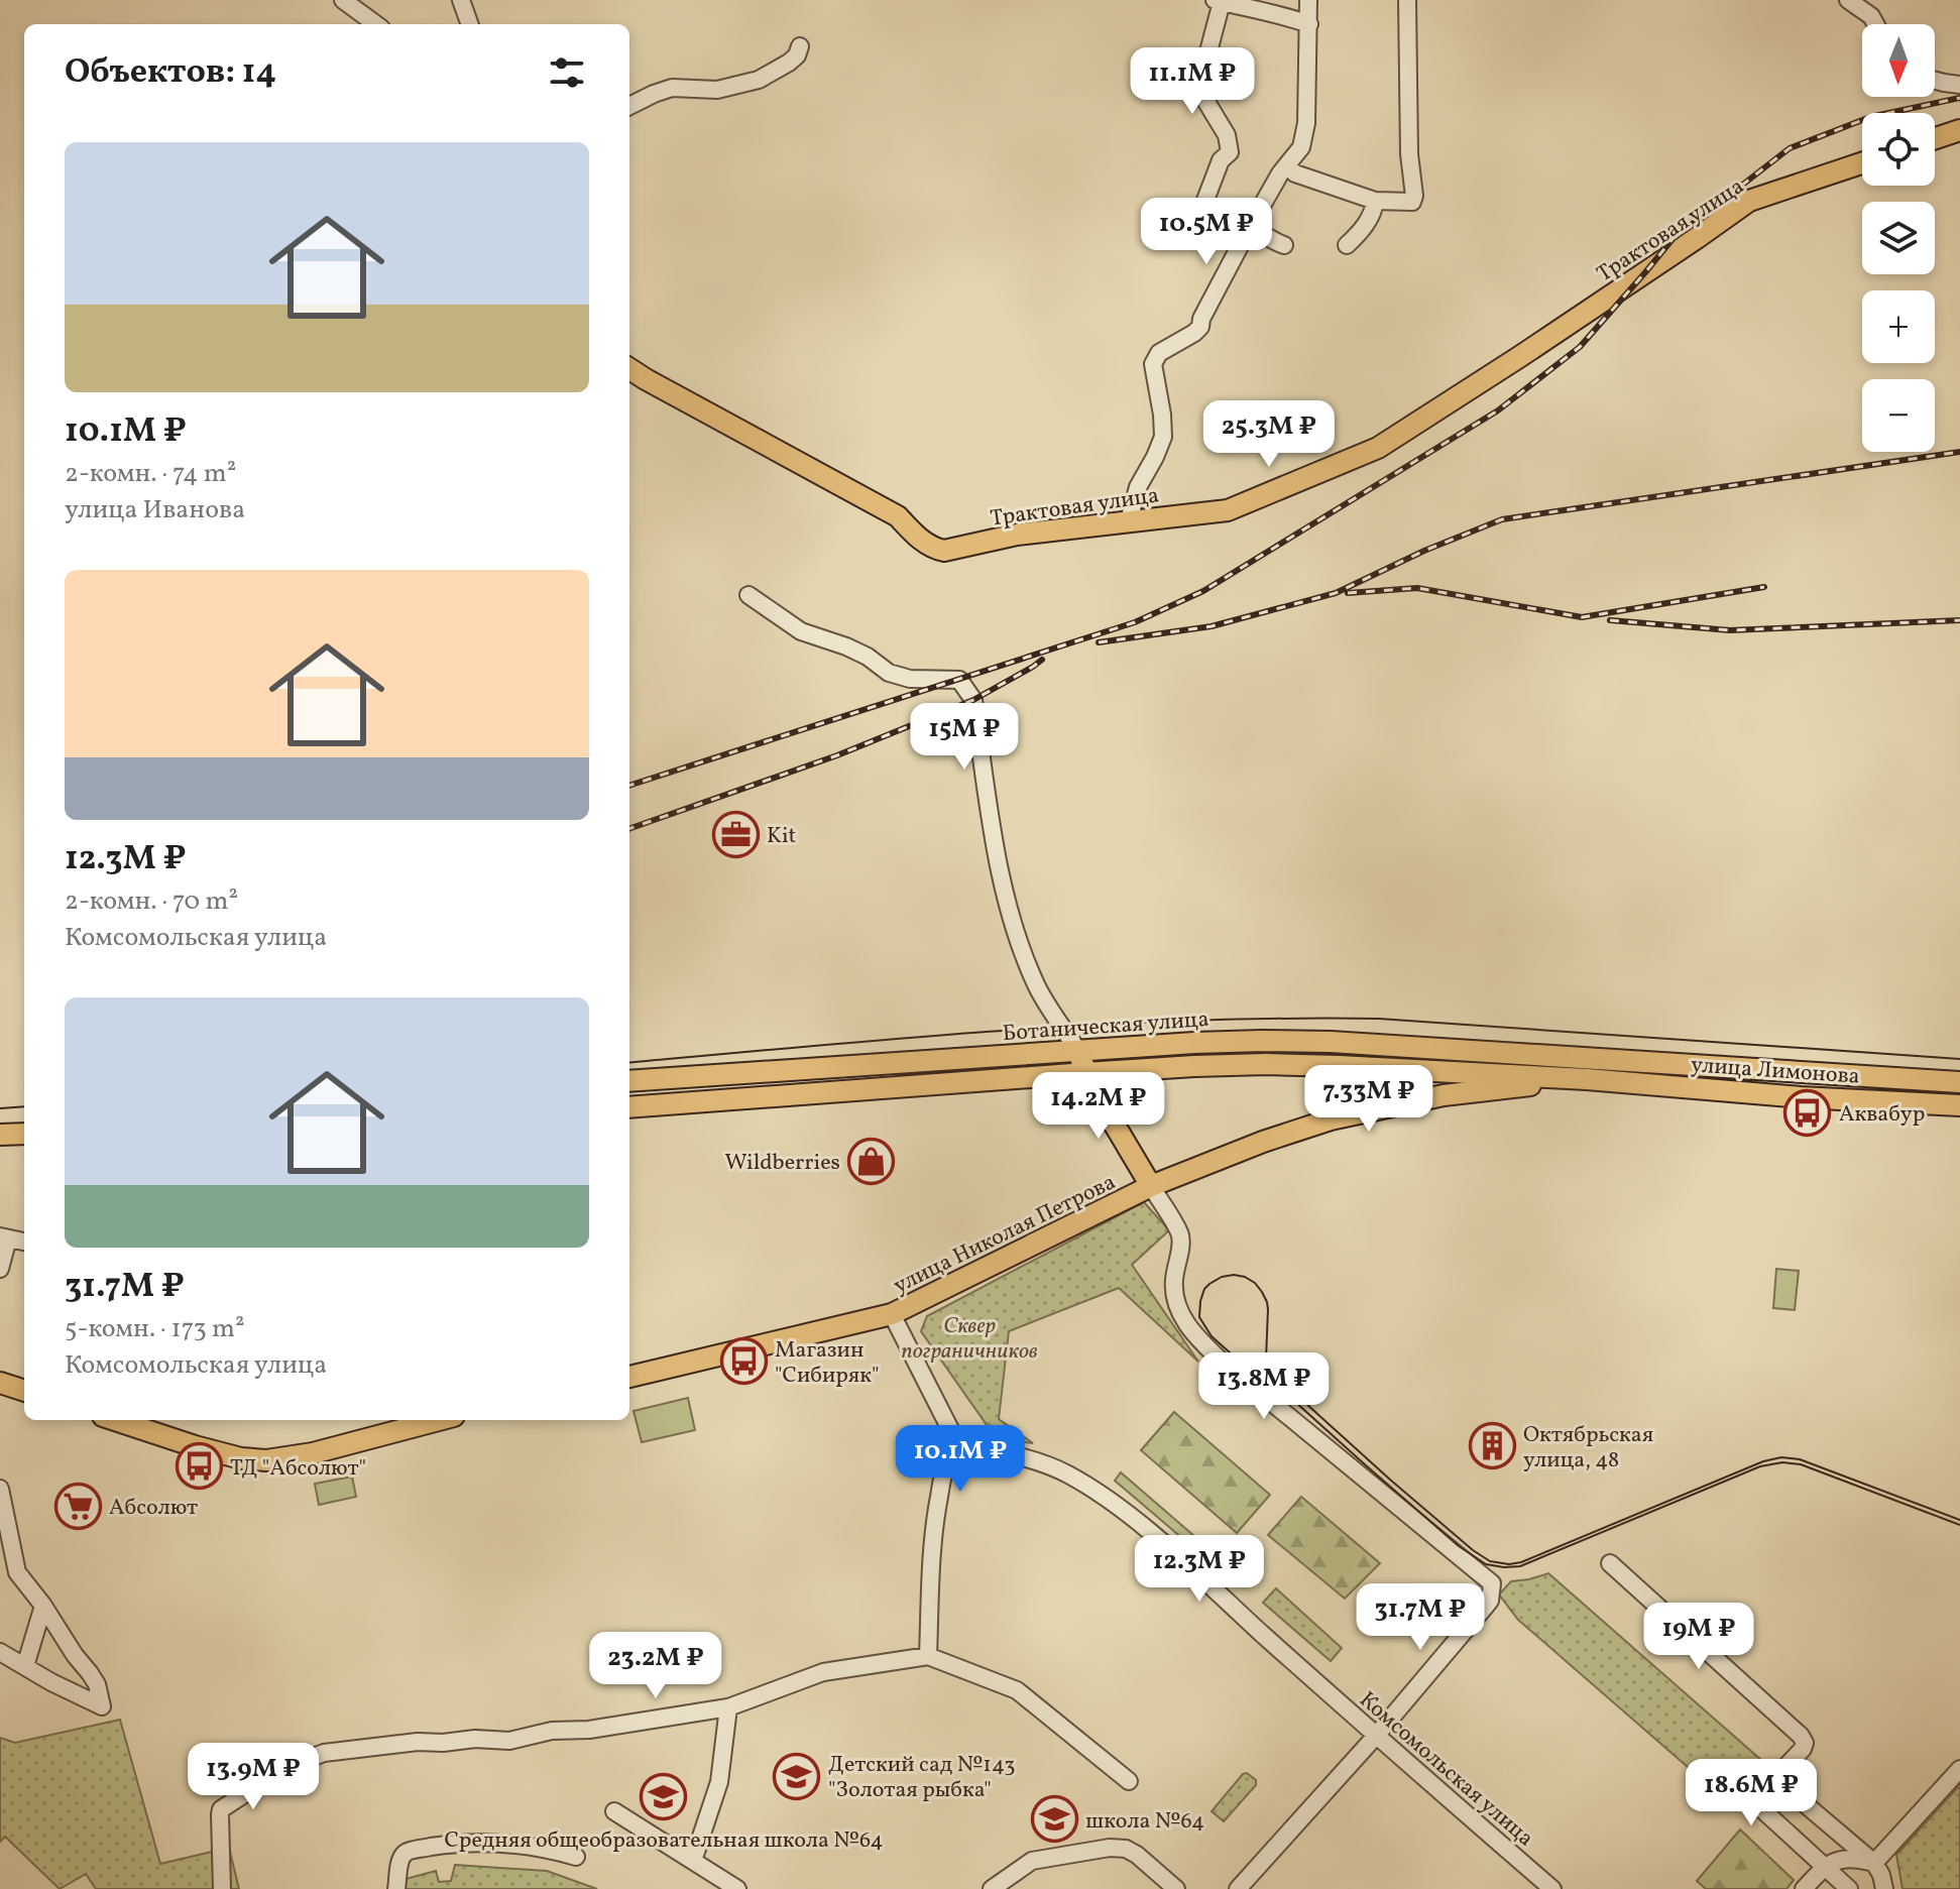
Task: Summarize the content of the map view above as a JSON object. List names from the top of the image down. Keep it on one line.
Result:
{"streets":{"main road":["Трактовая улица","Ботаническая улица","улица Лимонова","улица Николая Петрова"],"street":["Комсомольская улица"]},"crossings":[["Ботаническая улица","улица Лимонова"],["Ботаническая улица","улица Николая Петрова"],["улица Лимонова","улица Николая Петрова"]],"parks":["Сквер пограничников"],"places":{"office":["Kit"],"bus stop":["Аквабур","Магазин \"Сибиряк\"","ТД \"Абсолют\""],"shop":["Wildberries"],"building":["Октябрьская улица, 48"],"supermarket":["Абсолют"],"school or university":["Детский сад №143 \"Золотая рыбка\"","Средняя общеобразовательная школа №64","школа №64"]},"north":"bottom","page":{"map_buttons":["+","−"],"heading":"Объектов: 14","price":["11.1M ₽","10.5M ₽","25.3M ₽","15M ₽","7.33M ₽","14.2M ₽","13.8M ₽","10.1M ₽","12.3M ₽","31.7M ₽","19M ₽","23.2M ₽","13.9M ₽","18.6M ₽"],"list":[{"name":"10.1M ₽","note":"2-комн. · 74 m² · улица Иванова"},{"name":"12.3M ₽","note":"2-комн. · 70 m² · Комсомольская улица"},{"name":"31.7M ₽","note":"5-комн. · 173 m² · Комсомольская улица"}]}}
